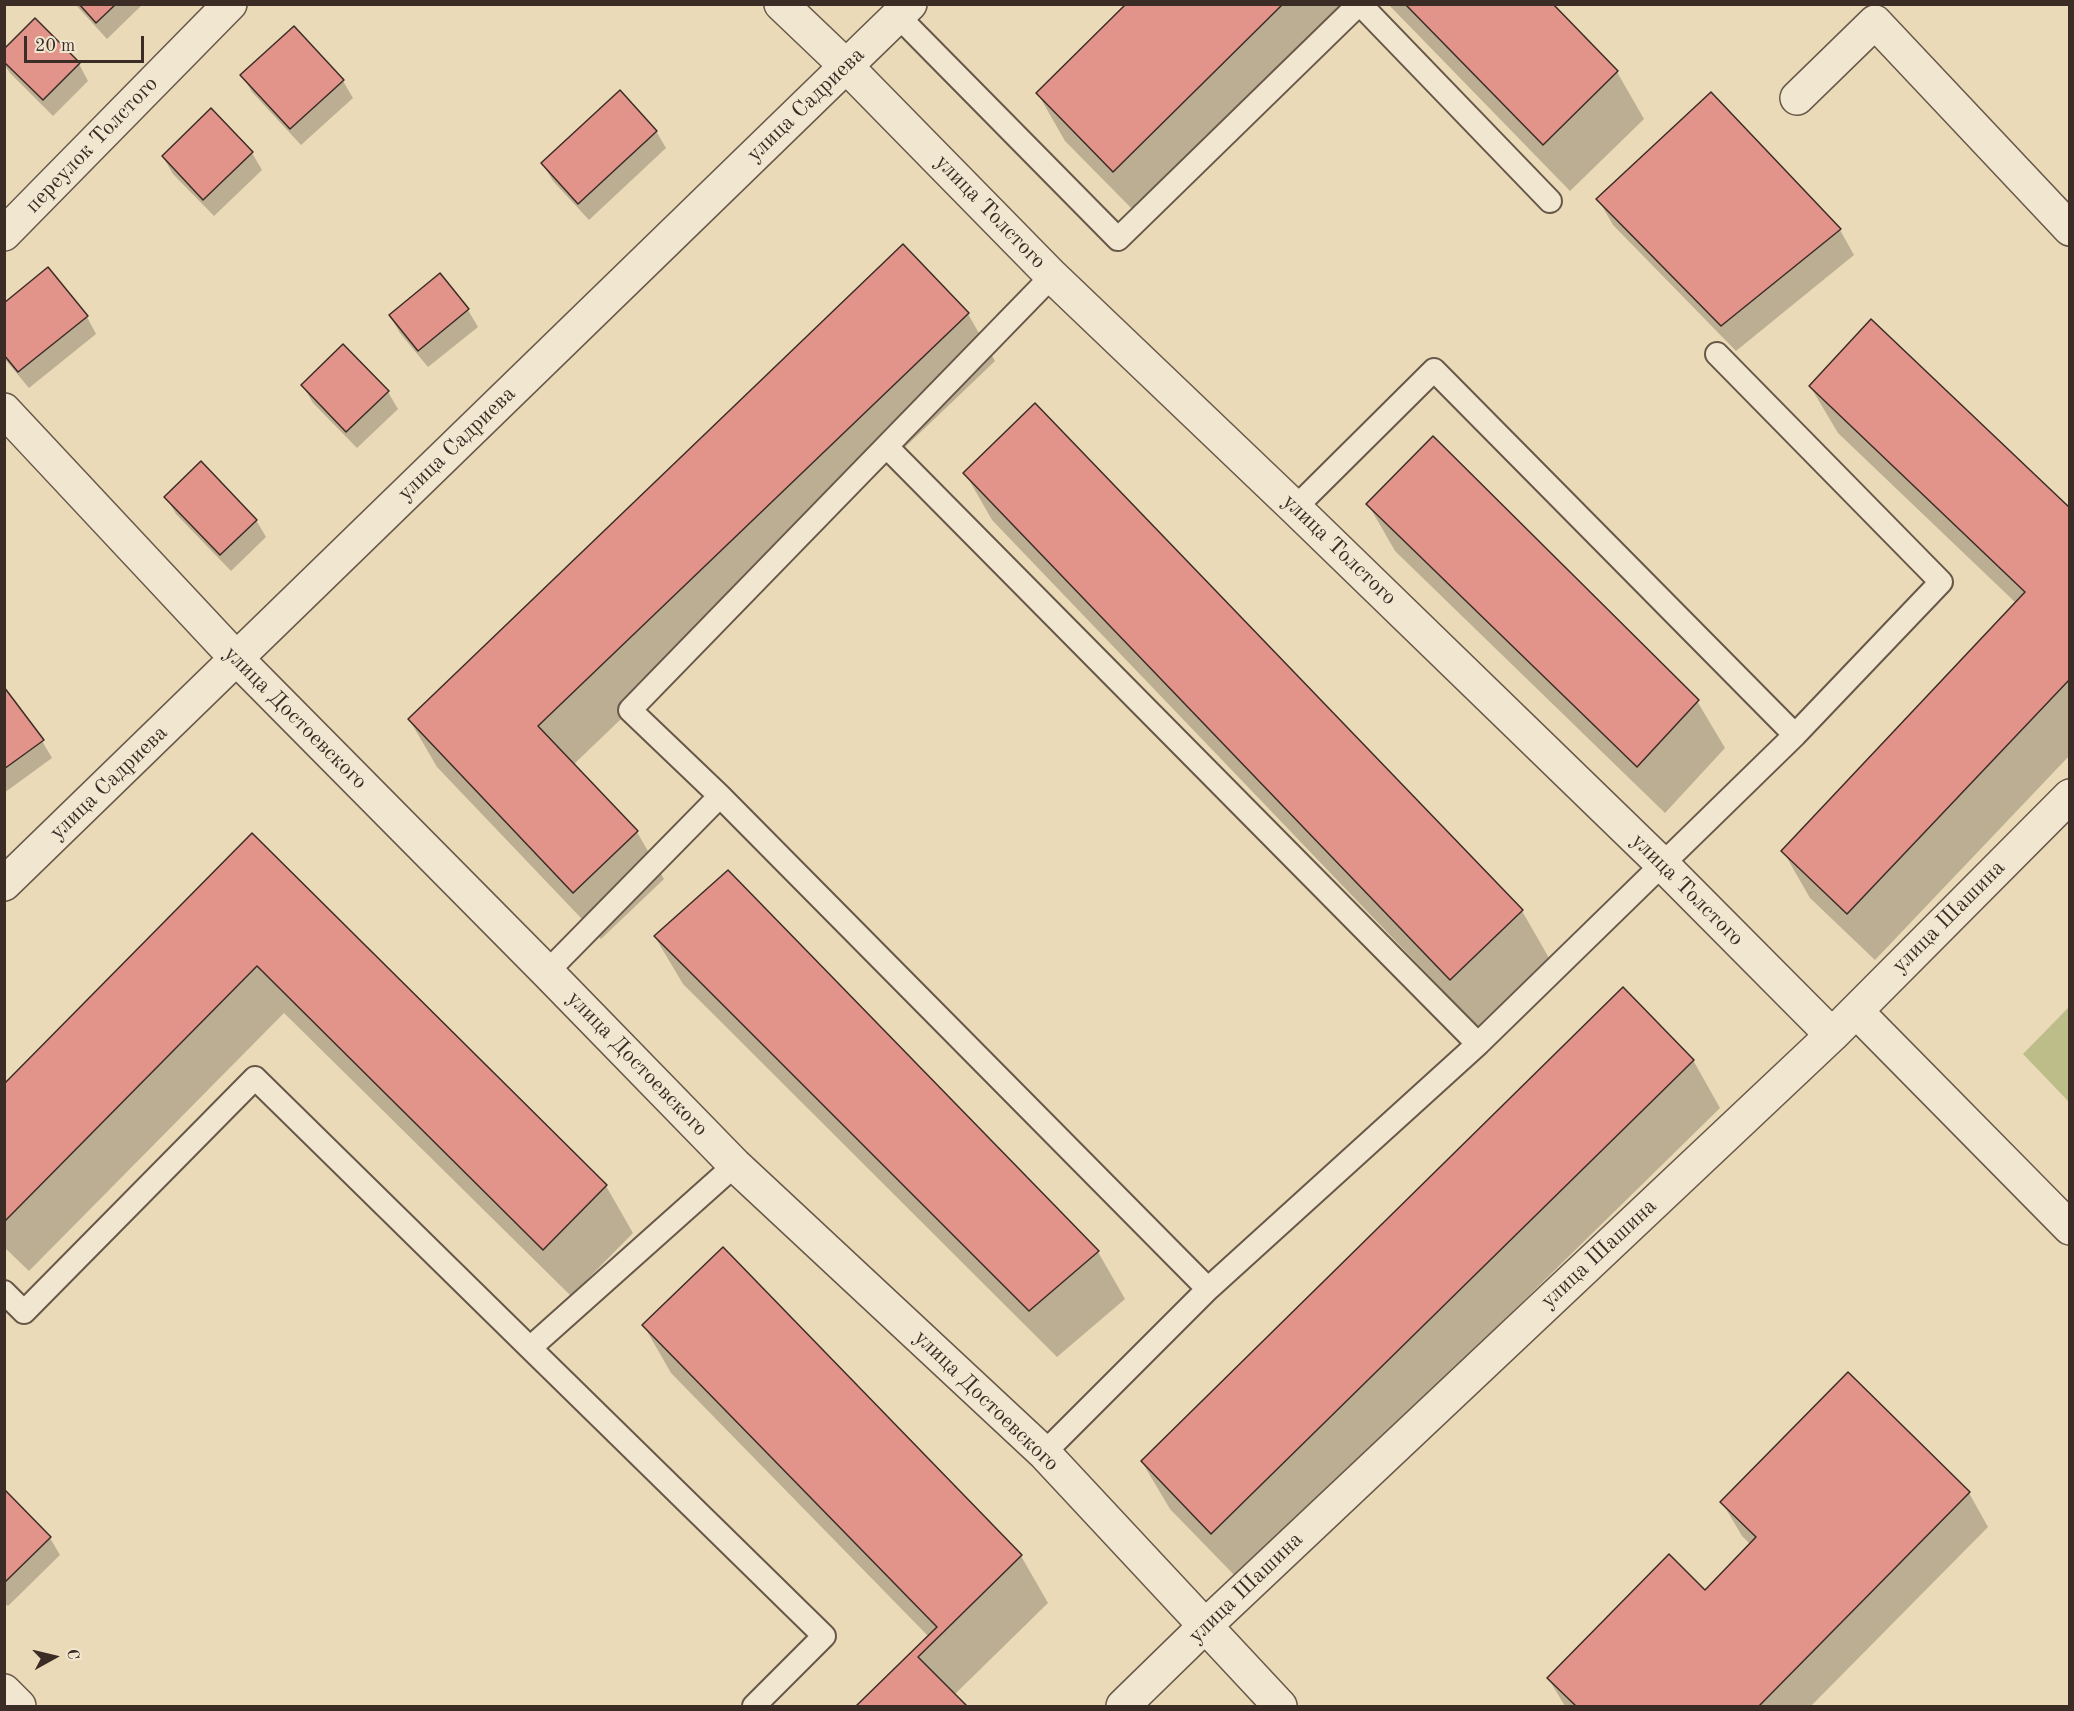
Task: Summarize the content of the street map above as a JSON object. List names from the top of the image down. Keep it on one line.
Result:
{"streets":{"street":["улица Садриева","переулок Толстого","улица Толстого","улица Достоевского","улица Шашина"]},"crossings":[["улица Садриева","улица Толстого"],["улица Садриева","улица Достоевского"],["улица Толстого","улица Шашина"],["улица Достоевского","улица Шашина"]],"scale_bar":"20 m","north":"right"}
